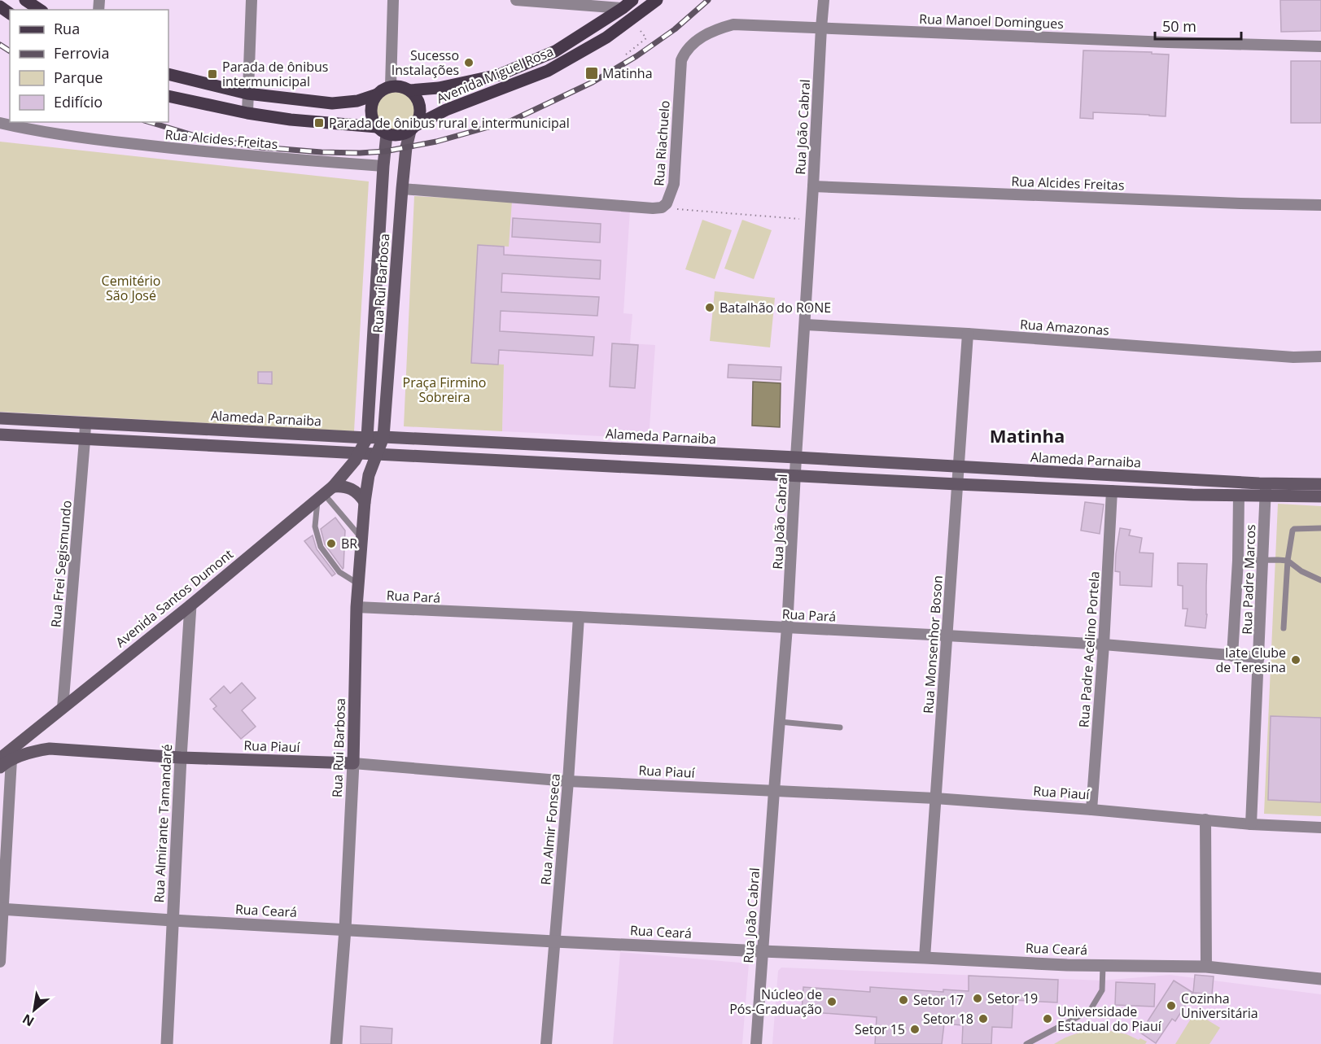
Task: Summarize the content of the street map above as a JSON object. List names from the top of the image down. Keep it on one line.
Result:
{"streets":{"main road":["Avenida Miguel Rosa","Rua Rui Barbosa","Alameda Parnaiba","Avenida Santos Dumont","Rua Piauí"],"street":["Rua Manoel Domingues","Rua João Cabral","Rua Alcides Freitas","Rua Riachuelo","Rua Amazonas","Rua Frei Segismundo","Rua Padre Marcos","Rua Pará","Rua Monsenhor Boson","Rua Padre Acelino Portela","Rua Almirante Tamandaré","Rua Almir Fonseca","Rua Ceará"]},"crossings":[["Rua Manoel Domingues","Rua João Cabral"],["Rua Manoel Domingues","Rua Riachuelo"],["Avenida Miguel Rosa","Rua Rui Barbosa"],["Rua João Cabral","Rua Alcides Freitas"],["Rua João Cabral","Rua Amazonas"],["Rua João Cabral","Alameda Parnaiba"],["Rua João Cabral","Rua Pará"],["Rua João Cabral","Rua Piauí"],["Rua João Cabral","Rua Ceará"],["Rua Alcides Freitas","Rua Rui Barbosa"],["Rua Rui Barbosa","Alameda Parnaiba"],["Rua Rui Barbosa","Rua Pará"],["Rua Rui Barbosa","Avenida Santos Dumont"],["Rua Rui Barbosa","Rua Piauí"],["Rua Rui Barbosa","Rua Ceará"],["Rua Amazonas","Rua Monsenhor Boson"],["Alameda Parnaiba","Rua Frei Segismundo"],["Alameda Parnaiba","Rua Padre Marcos"],["Alameda Parnaiba","Avenida Santos Dumont"],["Alameda Parnaiba","Rua Monsenhor Boson"],["Alameda Parnaiba","Rua Padre Acelino Portela"],["Rua Frei Segismundo","Avenida Santos Dumont"],["Rua Padre Marcos","Rua Pará"],["Rua Padre Marcos","Rua Piauí"],["Rua Pará","Rua Monsenhor Boson"],["Rua Pará","Rua Padre Acelino Portela"],["Rua Pará","Rua Almir Fonseca"],["Avenida Santos Dumont","Rua Piauí"],["Avenida Santos Dumont","Rua Almirante Tamandaré"],["Rua Monsenhor Boson","Rua Piauí"],["Rua Monsenhor Boson","Rua Ceará"],["Rua Padre Acelino Portela","Rua Piauí"],["Rua Piauí","Rua Almirante Tamandaré"],["Rua Piauí","Rua Almir Fonseca"],["Rua Almirante Tamandaré","Rua Ceará"],["Rua Almir Fonseca","Rua Ceará"]],"districts":["Matinha"],"parks":["Cemitério São José","Praça Firmino Sobreira"],"places":{"other":["Sucesso Instalações","Batalhão do RONE","BR","Iate Clube de Teresina","Setor 19","Setor 17","Núcleo de Pós-Graduação","Cozinha Universitária","Setor 18","Universidade Estadual do Piauí","Setor 15"],"transit":["Matinha","Parada de ônibus intermunicipal","Parada de ônibus rural e intermunicipal"]},"legend":["Rua","Ferrovia","Parque","Edifício"],"scale_bar":"50 m","north":"bottom left"}
